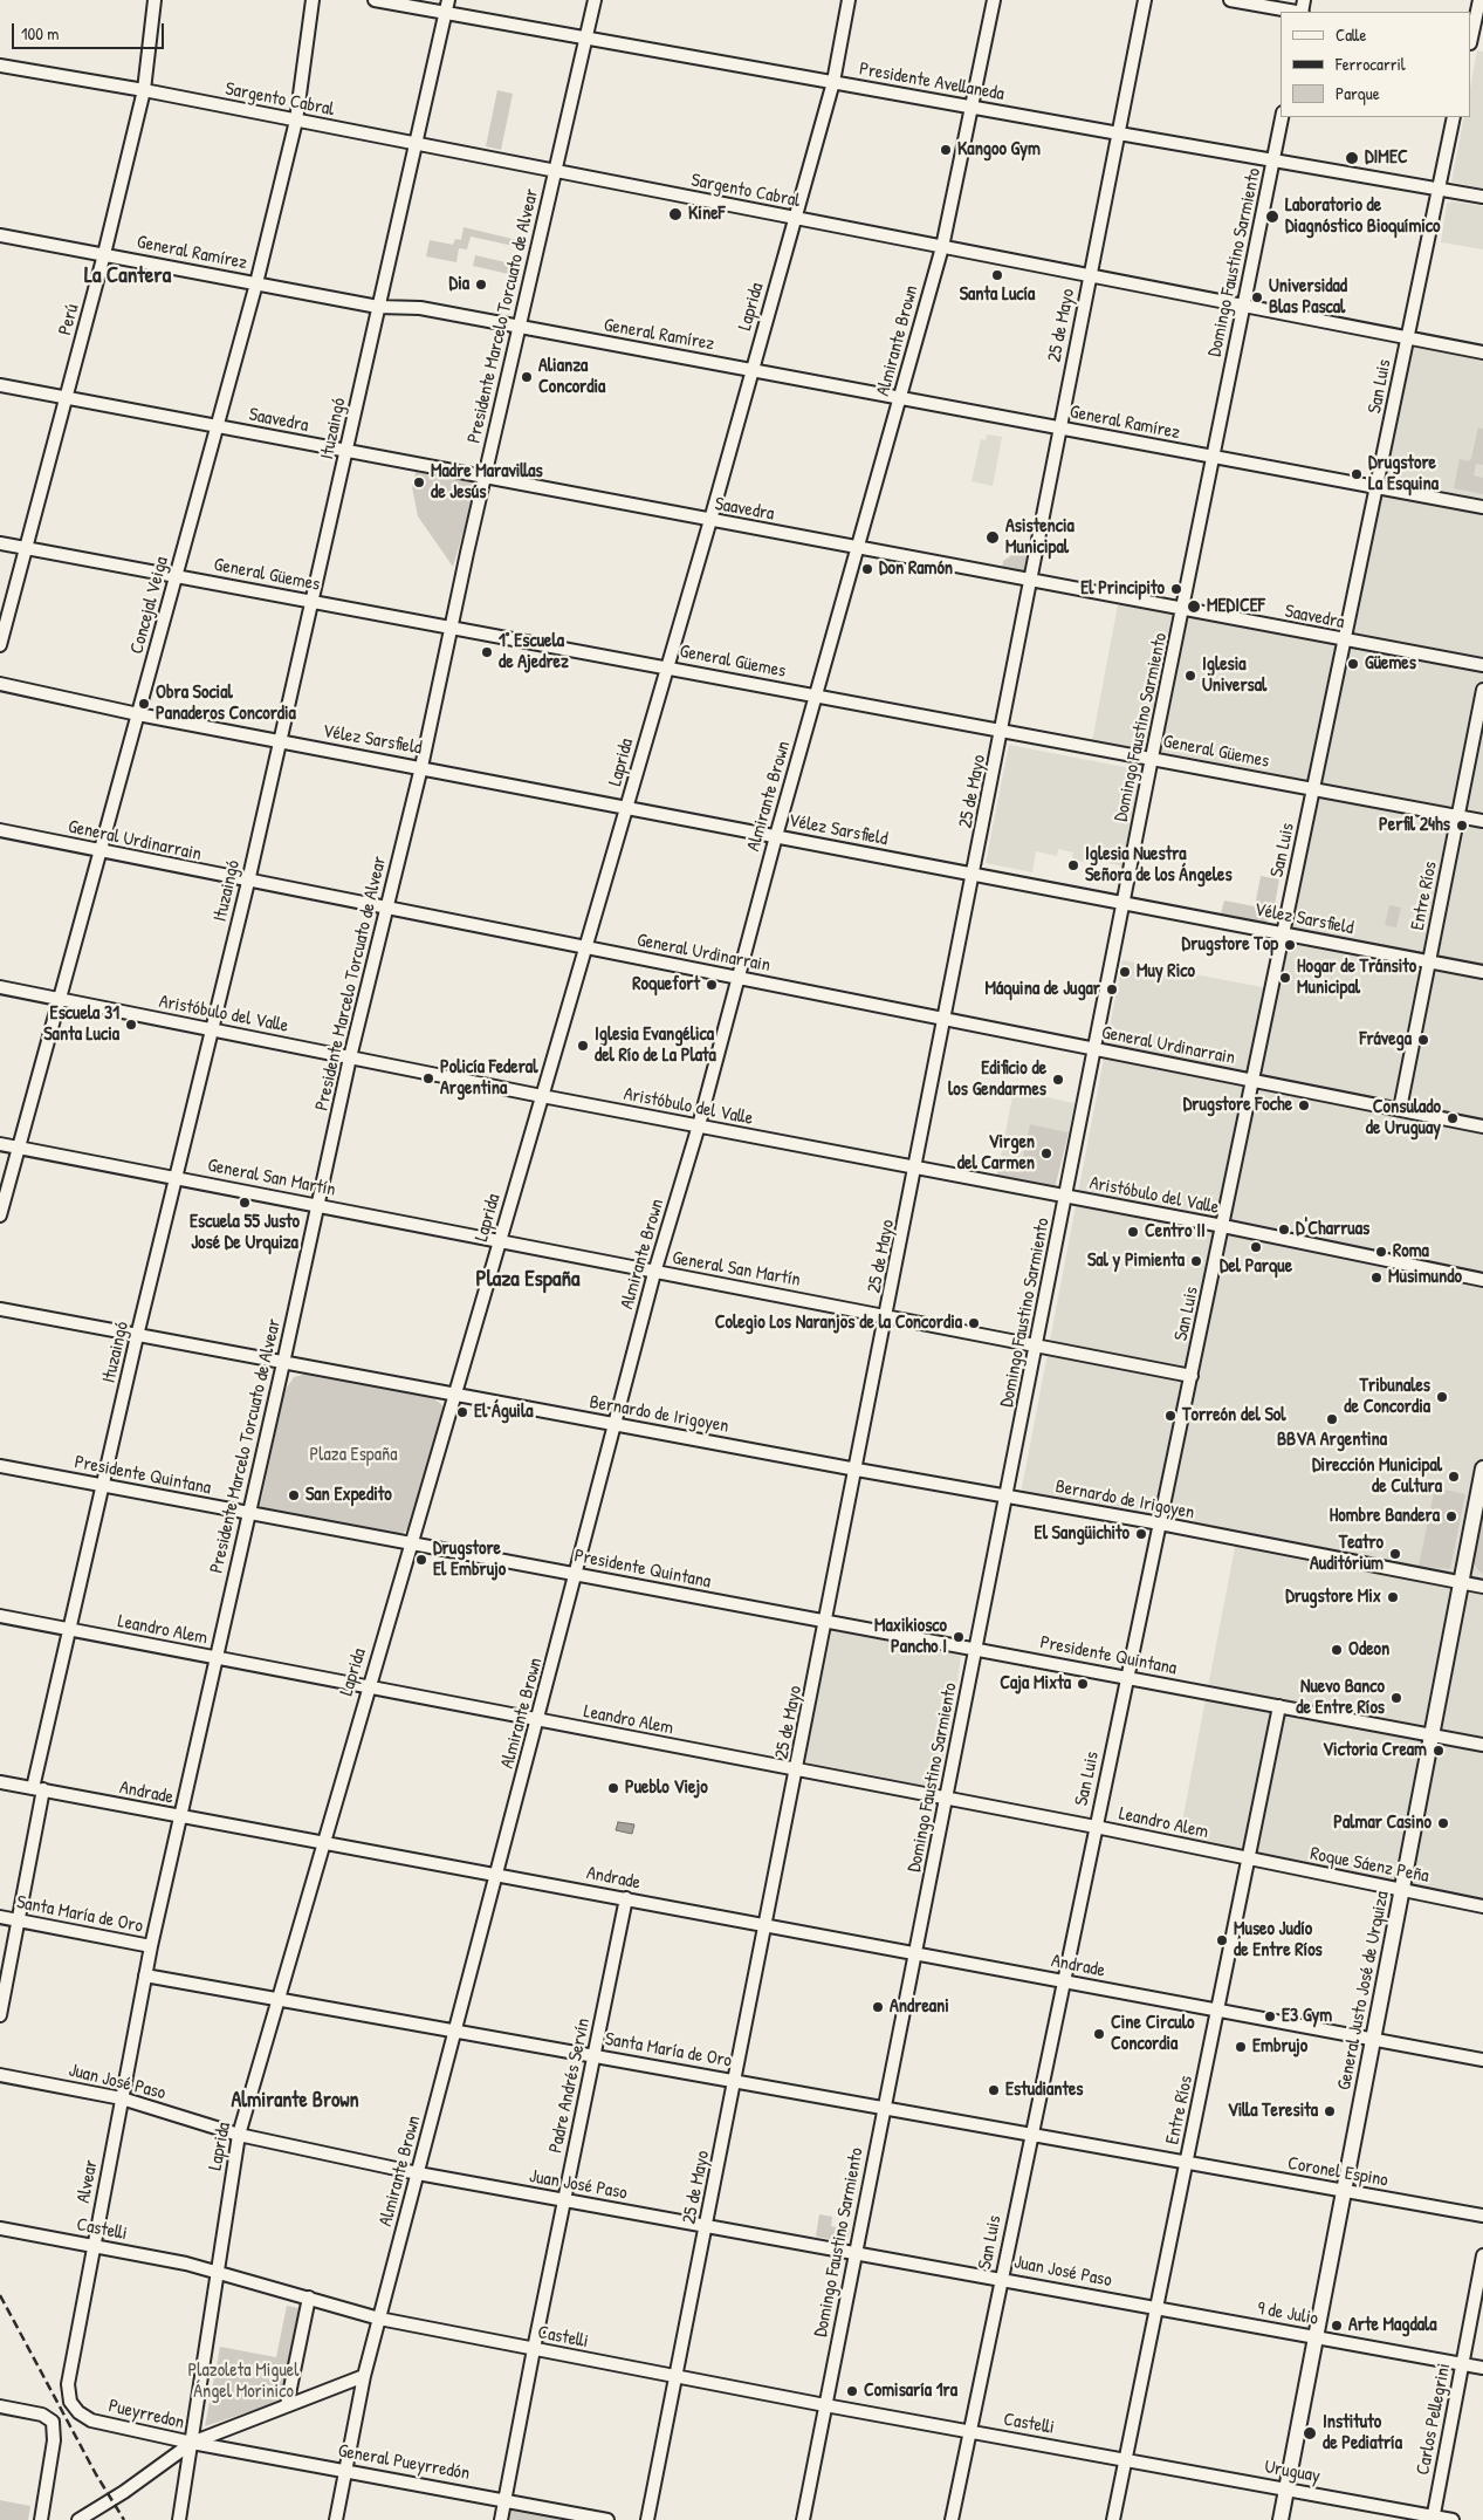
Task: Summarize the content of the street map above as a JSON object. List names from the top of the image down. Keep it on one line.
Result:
{"streets":{"street":["Presidente Avellaneda","Sargento Cabral","General Ramírez","Domingo Faustino Sarmiento","Laprida","Presidente Marcelo Torcuato de Alvear","Perú","25 de Mayo","Almirante Brown","San Luis","Saavedra","Ituzaingó","General Güemes","Concejal Veiga","Vélez Sarsfield","General Urdinarrain","Entre Ríos","Aristóbulo del Valle","General San Martín","Bernardo de Irigoyen","Presidente Quintana","Leandro Alem","Andrade","Roque Sáenz Peña","Santa María de Oro","General Justo José de Urquiza","Juan José Paso","Padre Andrés Servín","Coronel Espino","Alvear","Castelli","9 de Julio","Pueyrredon","Carlos Pellegrini","General Pueyrredón","Uruguay"]},"crossings":[["Presidente Avellaneda","Domingo Faustino Sarmiento"],["Presidente Avellaneda","Laprida"],["Presidente Avellaneda","Presidente Marcelo Torcuato de Alvear"],["Presidente Avellaneda","25 de Mayo"],["Presidente Avellaneda","Almirante Brown"],["Presidente Avellaneda","San Luis"],["Presidente Avellaneda","Ituzaingó"],["Sargento Cabral","Domingo Faustino Sarmiento"],["Sargento Cabral","Laprida"],["Sargento Cabral","Presidente Marcelo Torcuato de Alvear"],["Sargento Cabral","Perú"],["Sargento Cabral","25 de Mayo"],["Sargento Cabral","Almirante Brown"],["Sargento Cabral","San Luis"],["Sargento Cabral","Ituzaingó"],["Sargento Cabral","Concejal Veiga"],["General Ramírez","Domingo Faustino Sarmiento"],["General Ramírez","Laprida"],["General Ramírez","Presidente Marcelo Torcuato de Alvear"],["General Ramírez","Perú"],["General Ramírez","25 de Mayo"],["General Ramírez","Almirante Brown"],["General Ramírez","San Luis"],["General Ramírez","Ituzaingó"],["General Ramírez","Concejal Veiga"],["Domingo Faustino Sarmiento","Saavedra"],["Domingo Faustino Sarmiento","General Güemes"],["Domingo Faustino Sarmiento","Vélez Sarsfield"],["Domingo Faustino Sarmiento","General Urdinarrain"],["Domingo Faustino Sarmiento","Aristóbulo del Valle"],["Domingo Faustino Sarmiento","General San Martín"],["Domingo Faustino Sarmiento","Bernardo de Irigoyen"],["Domingo Faustino Sarmiento","Presidente Quintana"],["Domingo Faustino Sarmiento","Leandro Alem"],["Domingo Faustino Sarmiento","Andrade"],["Domingo Faustino Sarmiento","Santa María de Oro"],["Domingo Faustino Sarmiento","Juan José Paso"],["Domingo Faustino Sarmiento","Castelli"],["Laprida","Saavedra"],["Laprida","General Güemes"],["Laprida","Vélez Sarsfield"],["Laprida","General Urdinarrain"],["Laprida","Aristóbulo del Valle"],["Laprida","General San Martín"],["Laprida","Bernardo de Irigoyen"],["Laprida","Presidente Quintana"],["Laprida","Leandro Alem"],["Laprida","Andrade"],["Laprida","Santa María de Oro"],["Laprida","Juan José Paso"],["Laprida","Castelli"],["Laprida","Pueyrredon"],["Laprida","General Pueyrredón"],["Presidente Marcelo Torcuato de Alvear","Saavedra"],["Presidente Marcelo Torcuato de Alvear","General Güemes"],["Presidente Marcelo Torcuato de Alvear","Vélez Sarsfield"],["Presidente Marcelo Torcuato de Alvear","General Urdinarrain"],["Presidente Marcelo Torcuato de Alvear","Aristóbulo del Valle"],["Presidente Marcelo Torcuato de Alvear","General San Martín"],["Presidente Marcelo Torcuato de Alvear","Bernardo de Irigoyen"],["Presidente Marcelo Torcuato de Alvear","Presidente Quintana"],["Presidente Marcelo Torcuato de Alvear","Leandro Alem"],["Presidente Marcelo Torcuato de Alvear","Andrade"],["Presidente Marcelo Torcuato de Alvear","Santa María de Oro"],["Presidente Marcelo Torcuato de Alvear","Alvear"],["Perú","Saavedra"],["Perú","General Güemes"],["25 de Mayo","Saavedra"],["25 de Mayo","General Güemes"],["25 de Mayo","Vélez Sarsfield"],["25 de Mayo","General Urdinarrain"],["25 de Mayo","Aristóbulo del Valle"],["25 de Mayo","General San Martín"],["25 de Mayo","Bernardo de Irigoyen"],["25 de Mayo","Presidente Quintana"],["25 de Mayo","Leandro Alem"],["25 de Mayo","Andrade"],["25 de Mayo","Santa María de Oro"],["25 de Mayo","Juan José Paso"],["25 de Mayo","Castelli"],["Almirante Brown","Saavedra"],["Almirante Brown","General Güemes"],["Almirante Brown","Vélez Sarsfield"],["Almirante Brown","General Urdinarrain"],["Almirante Brown","Aristóbulo del Valle"],["Almirante Brown","General San Martín"],["Almirante Brown","Bernardo de Irigoyen"],["Almirante Brown","Presidente Quintana"],["Almirante Brown","Leandro Alem"],["Almirante Brown","Andrade"],["Almirante Brown","Santa María de Oro"],["Almirante Brown","Juan José Paso"],["Almirante Brown","Castelli"],["Almirante Brown","General Pueyrredón"],["San Luis","Saavedra"],["San Luis","General Güemes"],["San Luis","Vélez Sarsfield"],["San Luis","General Urdinarrain"],["San Luis","Aristóbulo del Valle"],["San Luis","General San Martín"],["San Luis","Bernardo de Irigoyen"],["San Luis","Presidente Quintana"],["San Luis","Leandro Alem"],["San Luis","Andrade"],["San Luis","Santa María de Oro"],["San Luis","Juan José Paso"],["San Luis","Castelli"],["Saavedra","Ituzaingó"],["Saavedra","Concejal Veiga"],["Ituzaingó","General Güemes"],["Ituzaingó","Vélez Sarsfield"],["Ituzaingó","General Urdinarrain"],["Ituzaingó","Aristóbulo del Valle"],["Ituzaingó","General San Martín"],["Ituzaingó","Bernardo de Irigoyen"],["Ituzaingó","Presidente Quintana"],["Ituzaingó","Leandro Alem"],["Ituzaingó","Andrade"],["Ituzaingó","Santa María de Oro"],["General Güemes","Concejal Veiga"],["General Güemes","Entre Ríos"],["Concejal Veiga","Vélez Sarsfield"],["Concejal Veiga","General Urdinarrain"],["Concejal Veiga","Aristóbulo del Valle"],["Concejal Veiga","General San Martín"],["Vélez Sarsfield","Entre Ríos"],["General Urdinarrain","Entre Ríos"],["Entre Ríos","Presidente Quintana"],["Entre Ríos","Leandro Alem"],["Entre Ríos","Andrade"],["Entre Ríos","Roque Sáenz Peña"],["Entre Ríos","Santa María de Oro"],["Entre Ríos","Juan José Paso"],["Entre Ríos","Coronel Espino"],["Entre Ríos","Castelli"],["Entre Ríos","9 de Julio"],["Entre Ríos","Uruguay"],["Bernardo de Irigoyen","General Justo José de Urquiza"],["Presidente Quintana","General Justo José de Urquiza"],["Leandro Alem","Roque Sáenz Peña"],["Andrade","General Justo José de Urquiza"],["Andrade","Padre Andrés Servín"],["Roque Sáenz Peña","General Justo José de Urquiza"],["Santa María de Oro","Padre Andrés Servín"],["Santa María de Oro","Coronel Espino"],["Santa María de Oro","Alvear"],["General Justo José de Urquiza","Coronel Espino"],["General Justo José de Urquiza","9 de Julio"],["General Justo José de Urquiza","Uruguay"],["Juan José Paso","Padre Andrés Servín"],["Juan José Paso","Alvear"],["Juan José Paso","9 de Julio"],["Padre Andrés Servín","Castelli"],["Padre Andrés Servín","General Pueyrredón"],["Alvear","Castelli"],["Alvear","Pueyrredon"],["Castelli","Uruguay"],["9 de Julio","Carlos Pellegrini"],["Pueyrredon","General Pueyrredón"],["Carlos Pellegrini","Uruguay"]],"districts":["La Cantera","Plaza España","Almirante Brown"],"parks":["Plaza España","Plazoleta Miguel Ángel Morinico"],"places":["Kangoo Gym","DIMEC","KineF","Laboratorio de Diagnóstico Bioquímico","Santa Lucía","Dia","Universidad Blas Pascal","Alianza Concordia","Drugstore La Esquina","Madre Maravillas de Jesús","Asistencia Municipal","Don Ramón","El Principito","MEDICEF","1° Escuela de Ajedrez","Güemes","Iglesia Universal","Obra Social Panaderos Concordia","Perfil 24hs","Iglesia Nuestra Señora de los Ángeles","Drugstore Top","Muy Rico","Hogar de Tránsito Municipal","Roquefort","Máquina de Jugar","Escuela 31 Santa Lucia","Frávega","Iglesia Evangélica del Río de La Plata","Policía Federal Argentina","Edificio de los Gendarmes","Drugstore Foche","Consulado de Uruguay","Virgen del Carmen","Escuela 55 Justo José De Urquiza","D'Charruas","Centro II","Del Parque","Roma","Sal y Pimienta","Musimundo","Colegio Los Naranjos de la Concordia","Tribunales de Concordia","El Águila","Torreón del Sol","BBVA Argentina","Dirección Municipal de Cultura","San Expedito","Hombre Bandera","El Sangüichito","Teatro Auditórium","Drugstore El Embrujo","Drugstore Mix","Maxikiosco Pancho I","Odeon","Caja Mixta","Nuevo Banco de Entre Ríos","Victoria Cream","Pueblo Viejo","Palmar Casino","Museo Judío de Entre Ríos","Andreani","E3 Gym","Cine Circulo Concordia","Embrujo","Estudiantes","Villa Teresita","Arte Magdala","Comisaría 1ra","Instituto de Pediatría"],"legend":["Calle","Ferrocarril","Parque"],"scale_bar":"100 m"}
